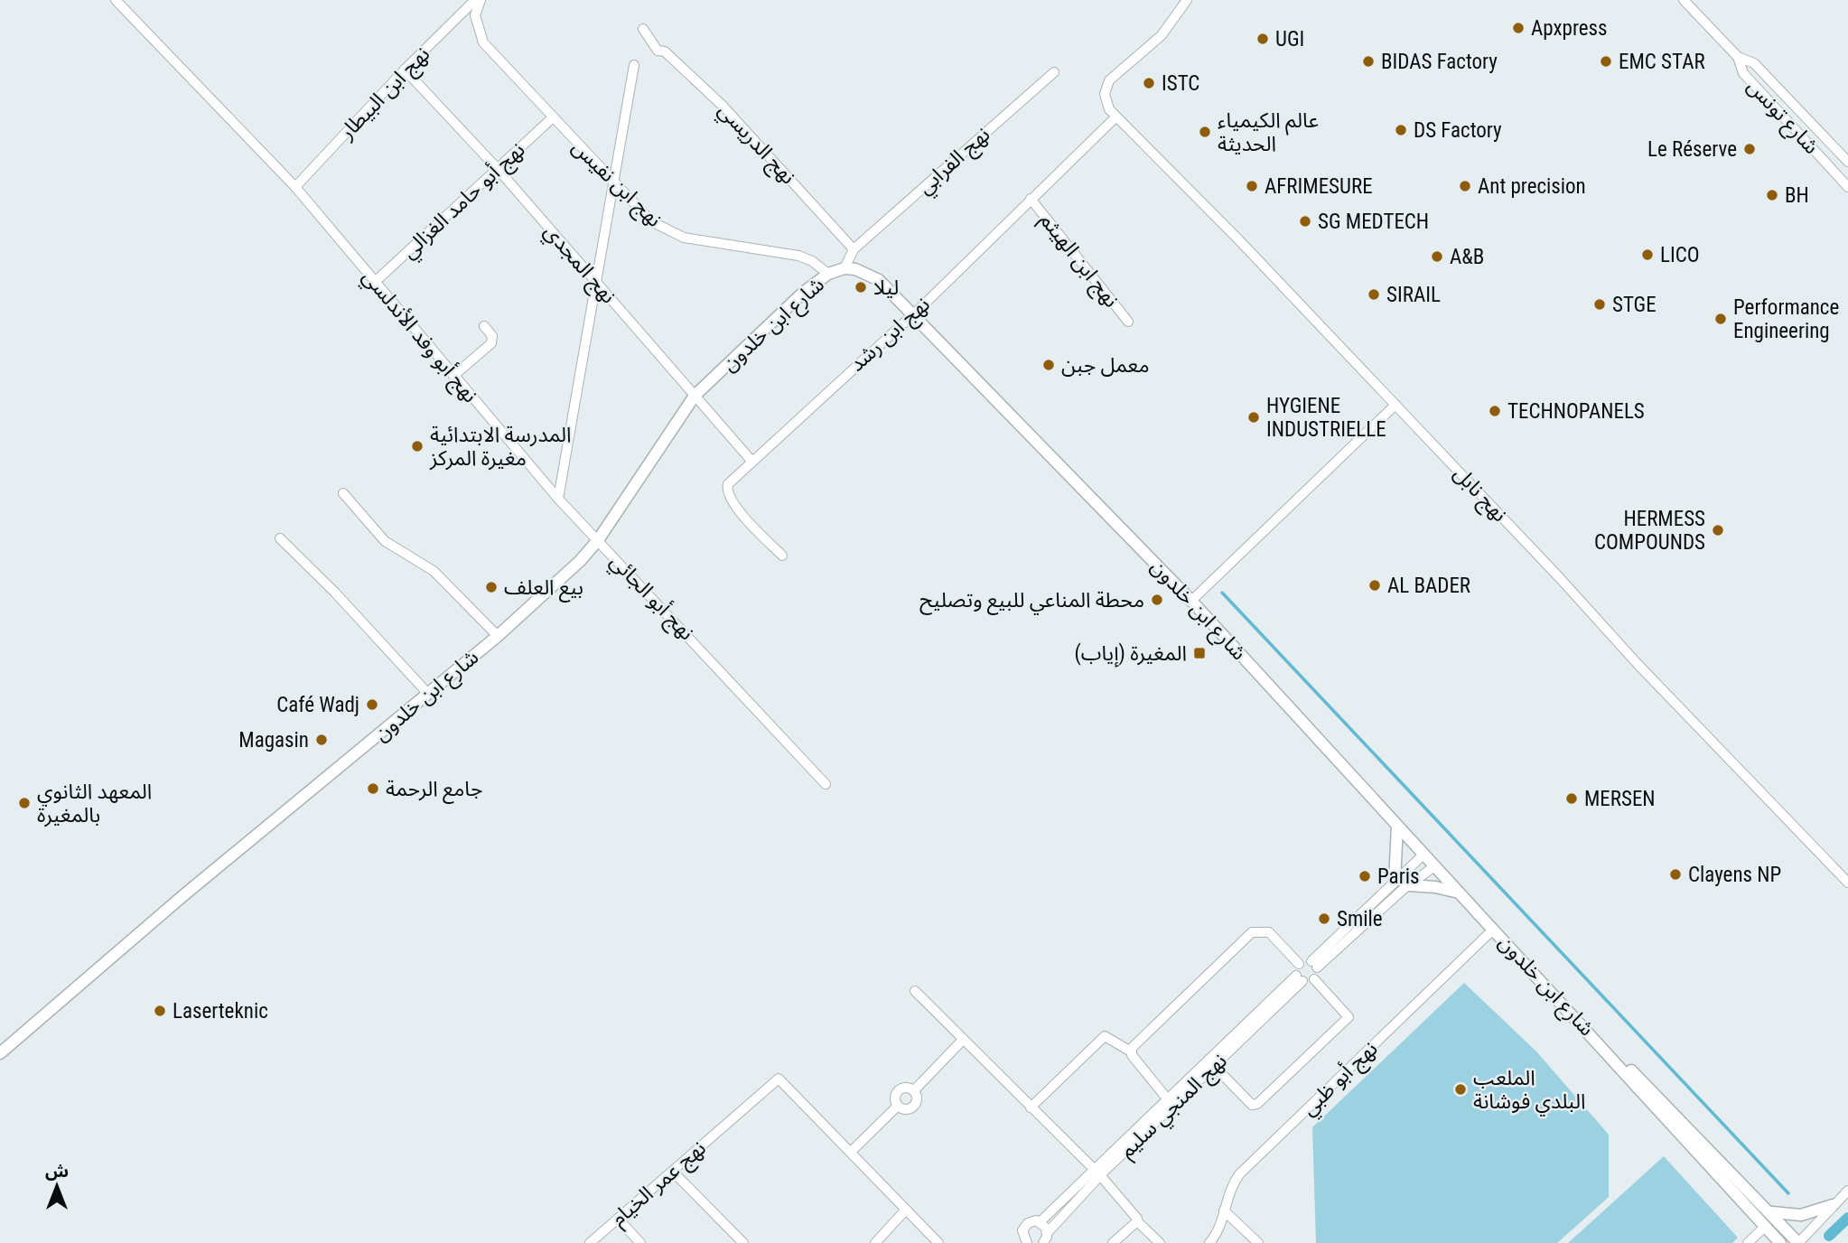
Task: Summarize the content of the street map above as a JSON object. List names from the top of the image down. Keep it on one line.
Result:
{"streets":{"street":["نهج ابن البيطار","شارع تونس","نهج الدريسي","نهج الفرابي","نهج ابن نفيس","نهج أبو حامد الغزالي","نهج ابن الهيثم","نهج المجدي","شارع ابن خلدون","نهج ابن رشد","نهج أبو وفد الأندلسي","نهج نابل","نهج أبو الجائي","نهج أبو ظبي","نهج المنجي سليم","نهج عمر الخيام"]},"crossings":[["نهج ابن البيطار","نهج المجدي"],["نهج ابن البيطار","نهج أبو وفد الأندلسي"],["نهج الدريسي","نهج الفرابي"],["نهج ابن نفيس","نهج أبو حامد الغزالي"],["نهج ابن نفيس","شارع ابن خلدون"],["نهج أبو حامد الغزالي","نهج المجدي"],["نهج أبو حامد الغزالي","نهج أبو وفد الأندلسي"],["نهج ابن الهيثم","نهج ابن رشد"],["نهج المجدي","شارع ابن خلدون"],["نهج المجدي","نهج ابن رشد"],["شارع ابن خلدون","نهج ابن رشد"],["شارع ابن خلدون","نهج أبو وفد الأندلسي"],["شارع ابن خلدون","نهج أبو الجائي"],["شارع ابن خلدون","نهج أبو ظبي"],["نهج ابن رشد","نهج نابل"],["نهج أبو وفد الأندلسي","نهج أبو الجائي"]],"places":{"other":["Apxpress","UGI","BIDAS Factory","EMC STAR","ISTC","DS Factory","عالم الكيمياء الحديثة","Le Réserve","AFRIMESURE","Ant precision","BH","SG MEDTECH","LICO","A&B","ليلا","SIRAIL","STGE","Performance Engineering","معمل جبن","TECHNOPANELS","HYGIENE INDUSTRIELLE","المدرسة الابتدائية مغيرة المركز","HERMESS COMPOUNDS","AL BADER","بيع العلف","محطة المناعي للبيع وتصليح","Café Wadj","Magasin","جامع الرحمة","MERSEN","المعهد الثانوي بالمغيرة","Clayens NP","Paris","Smile","Laserteknic","الملعب البلدي فوشانة"],"transit":["المغيرة (إياب)"]},"north":"top"}
